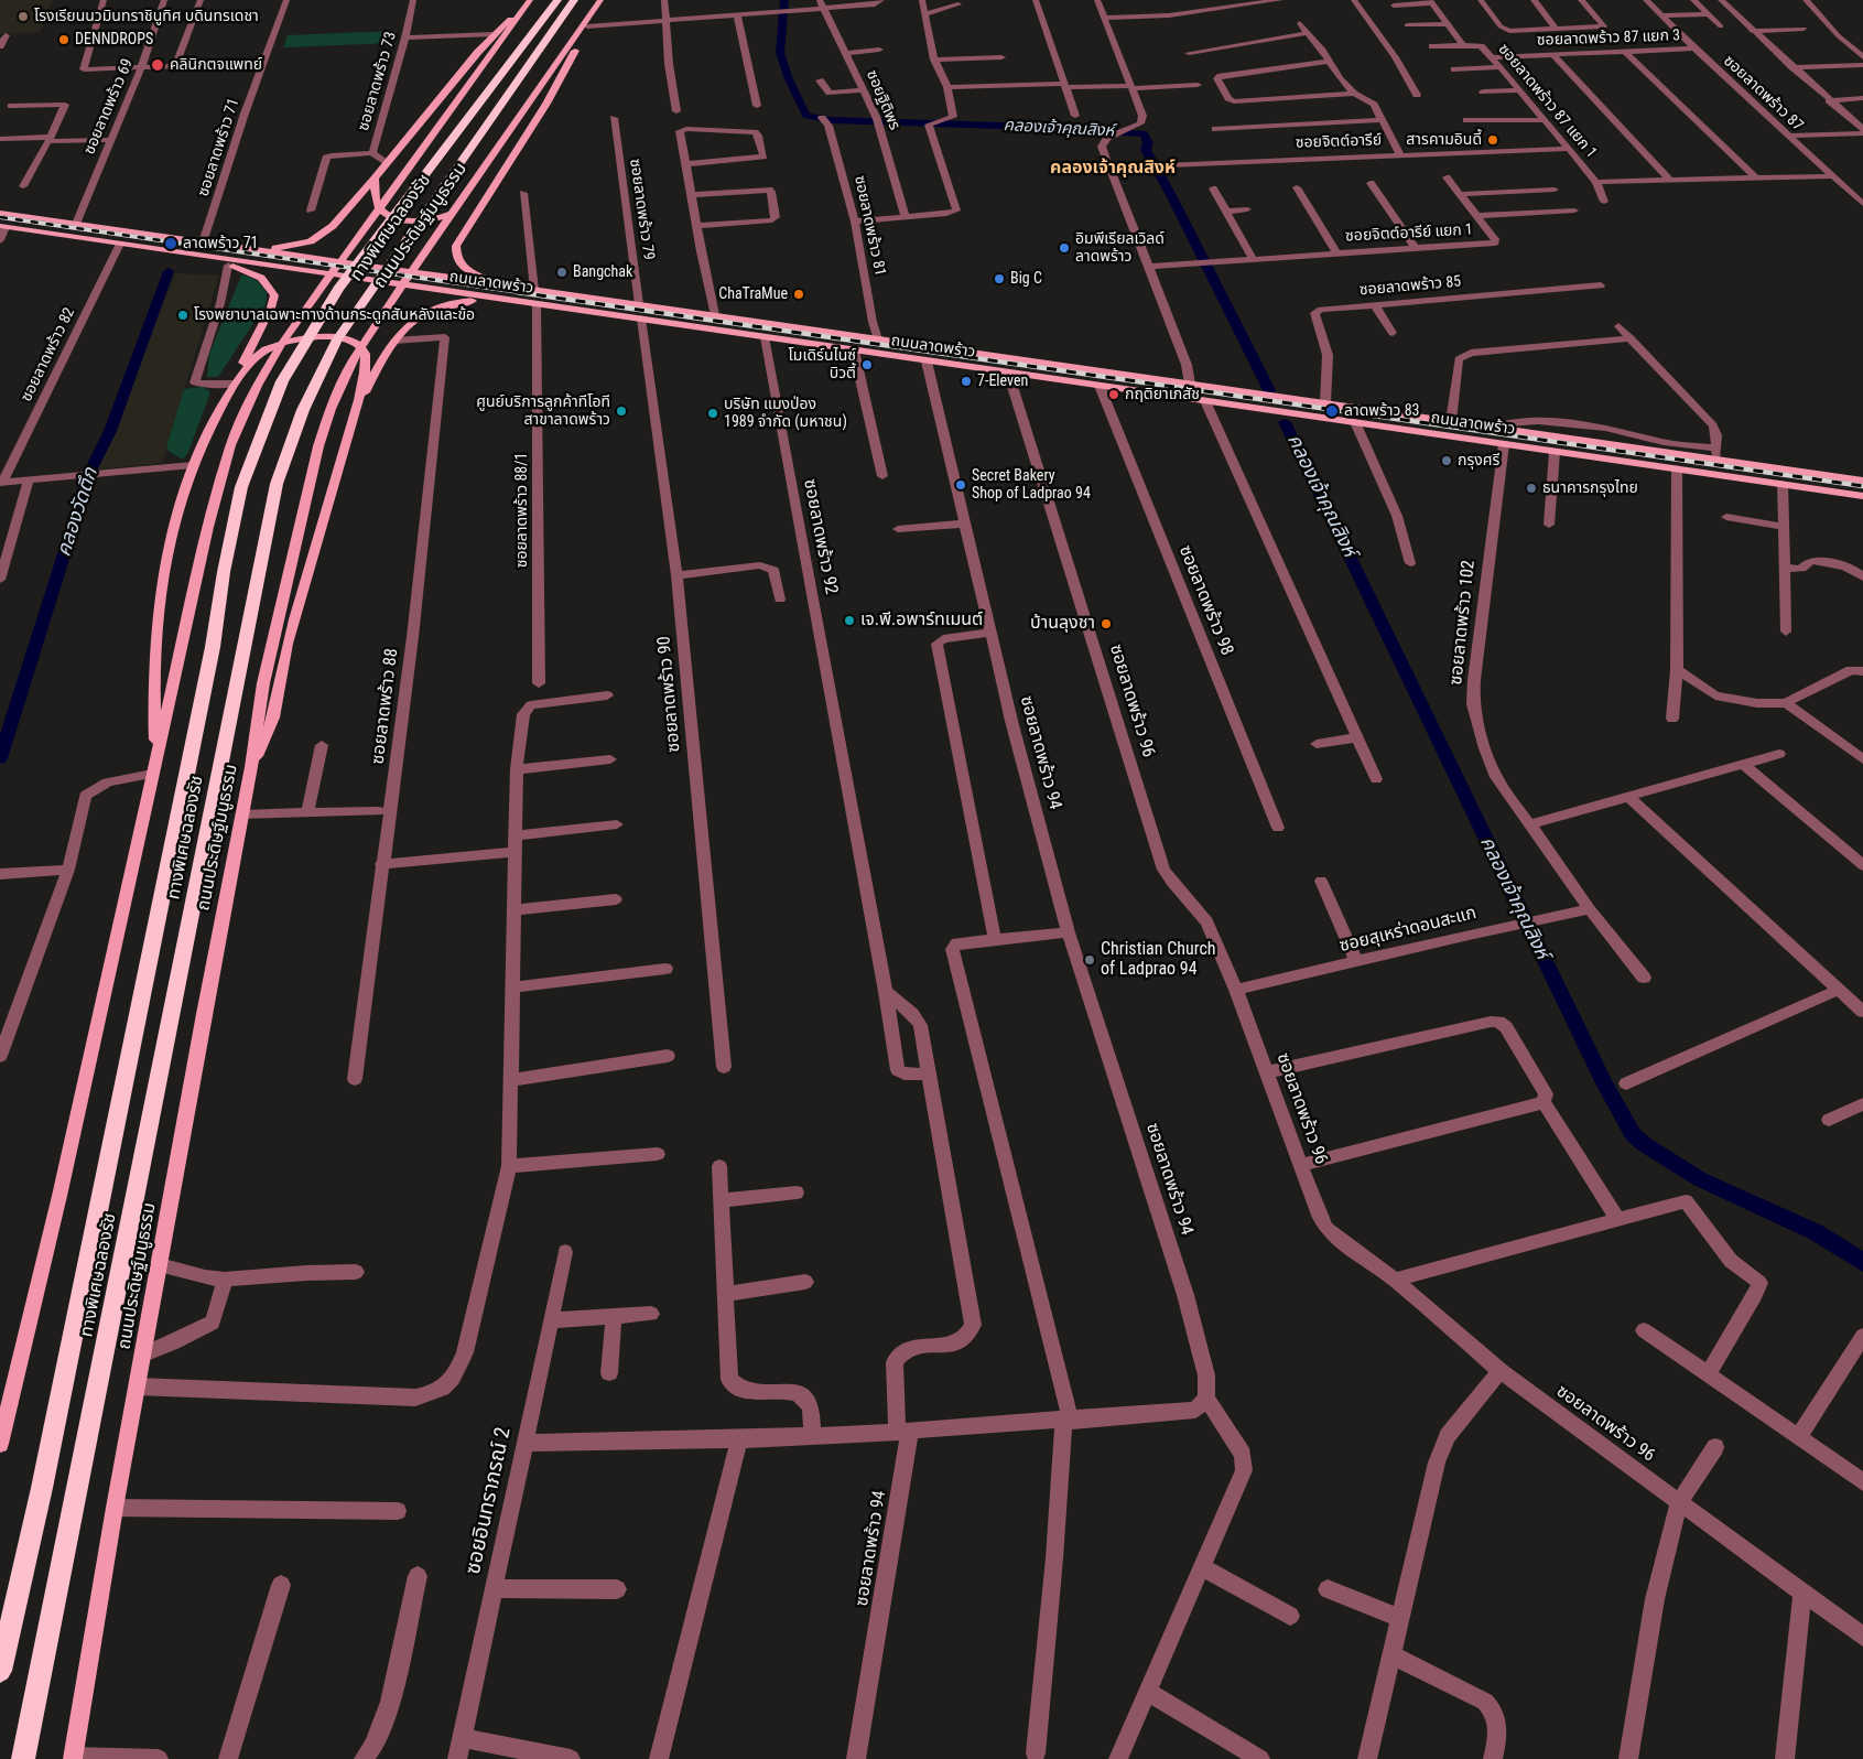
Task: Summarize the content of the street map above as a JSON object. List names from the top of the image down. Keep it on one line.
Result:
{"streets":{"highway":["ทางพิเศษฉลองรัช"],"main road":["ถนนประดิษฐ์มนูธรรม","ถนนลาดพร้าว"],"street":["ซอยลาดพร้าว 87 แยก 3","ซอยลาดพร้าว 73","ซอยลาดพร้าว 87","ซอยฐิติพร","ซอยลาดพร้าว 87 แยก 1","ซอยลาดพร้าว 69","ซอยจิตต์อารีย์","ซอยลาดพร้าว 71","ซอยลาดพร้าว 79","ซอยลาดพร้าว 81","ซอยจิตต์อารีย์ แยก 1","ซอยลาดพร้าว 85","ซอยลาดพร้าว 82","ซอยลาดพร้าว 88/1","ซอยลาดพร้าว 92","ซอยลาดพร้าว 98","ซอยลาดพร้าว 102","ซอยลาดพร้าว 90","ซอยลาดพร้าว 96","ซอยลาดพร้าว 88","ซอยลาดพร้าว 94","ซอยสุเหร่าดอนสะแก","ซอยอินทราภรณ์ 2"]},"crossings":[["ซอยลาดพร้าว 87 แยก 3","ซอยลาดพร้าว 87"],["ซอยลาดพร้าว 87 แยก 3","ซอยลาดพร้าว 87 แยก 1"],["ซอยลาดพร้าว 87","ซอยลาดพร้าว 87 แยก 1"],["ซอยฐิติพร","ซอยลาดพร้าว 81"],["ซอยลาดพร้าว 87 แยก 1","ซอยจิตต์อารีย์"],["ซอยลาดพร้าว 69","ถนนลาดพร้าว"],["ซอยลาดพร้าว 71","ถนนลาดพร้าว"],["ซอยลาดพร้าว 79","ถนนลาดพร้าว"],["ซอยลาดพร้าว 81","ถนนลาดพร้าว"],["ถนนลาดพร้าว","ซอยลาดพร้าว 85"],["ถนนลาดพร้าว","ซอยลาดพร้าว 82"],["ถนนลาดพร้าว","ซอยลาดพร้าว 88/1"],["ถนนลาดพร้าว","ซอยลาดพร้าว 92"],["ถนนลาดพร้าว","ซอยลาดพร้าว 98"],["ถนนลาดพร้าว","ซอยลาดพร้าว 102"],["ถนนลาดพร้าว","ซอยลาดพร้าว 90"],["ถนนลาดพร้าว","ซอยลาดพร้าว 96"],["ถนนลาดพร้าว","ซอยลาดพร้าว 94"],["ซอยลาดพร้าว 92","ซอยลาดพร้าว 94"],["ซอยลาดพร้าว 102","ซอยสุเหร่าดอนสะแก"],["ซอยลาดพร้าว 96","ซอยสุเหร่าดอนสะแก"]],"districts":["คลองเจ้าคุณสิงห์"],"water":["คลองเจ้าคุณสิงห์","คลองวัดตึก"],"places":["โรงเรียนนวมินทราชินูทิศ บดินทรเดชา","DENNDROPS","คลินิกตจแพทย์","สารคามอินดี้","ลาดพร้าว 71","อิมพีเรียลเวิลด์ ลาดพร้าว","Bangchak","Big C","ChaTraMue","โรงพยาบาลเฉพาะทางด้านกระดูกสันหลังและข้อ","โมเดิร์นไนซ์ บิวตี้","7-Eleven","กฤติยาเภสัช","ศูนย์บริการลูกค้าทีโอที สาขาลาดพร้าว","ลาดพร้าว 83","บริษัท แมงป่อง 1989 จำกัด (มหาชน)","กรุงศรี","Secret Bakery Shop of Ladprao 94","ธนาคารกรุงไทย","เจ.พี.อพาร์ทเมนต์","บ้านลุงชา","Christian Church of Ladprao 94"]}
